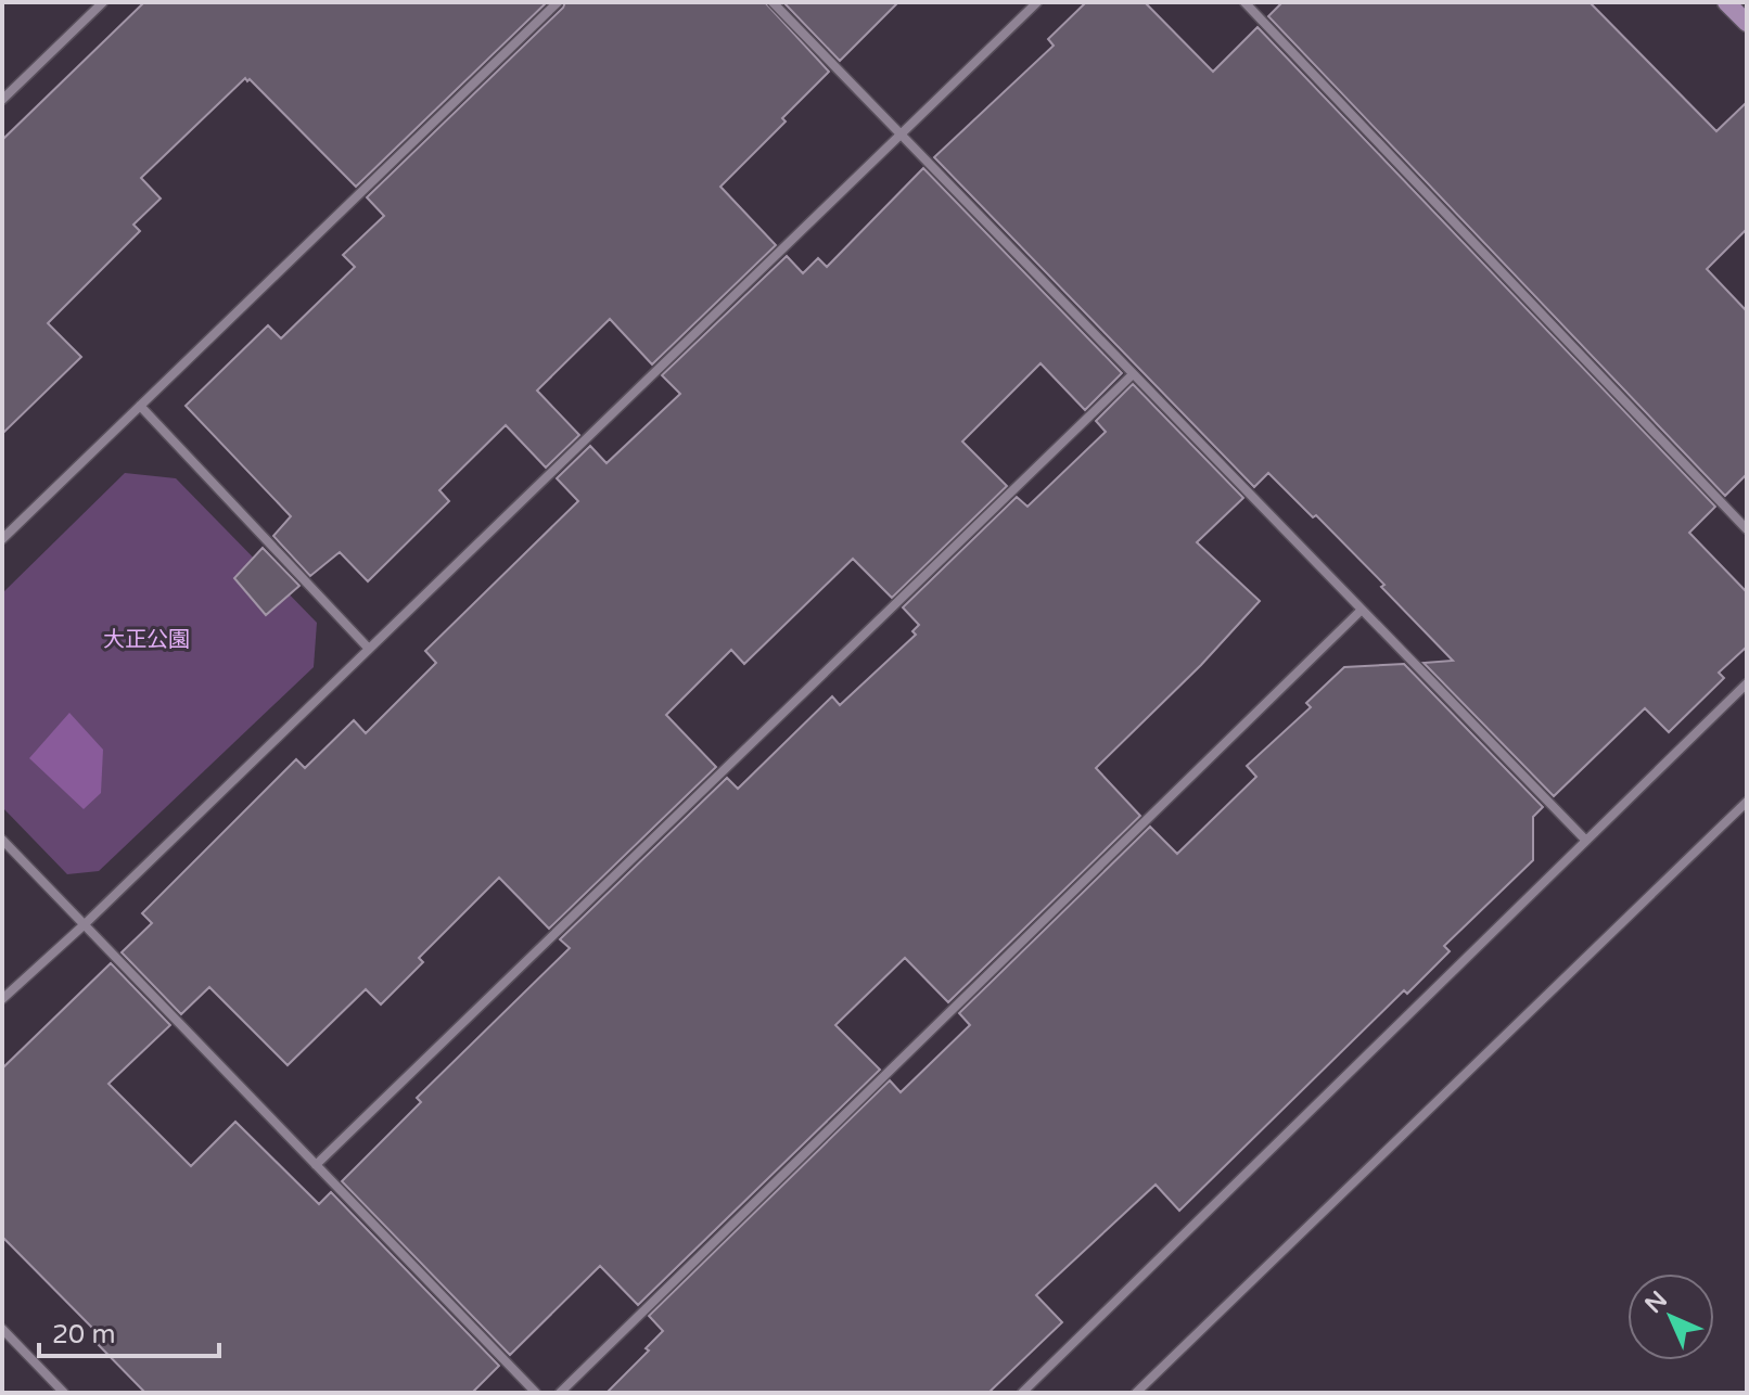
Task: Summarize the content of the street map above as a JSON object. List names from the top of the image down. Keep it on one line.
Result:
{"parks":["大正公園"],"scale_bar":"20 m","north":"top left"}
